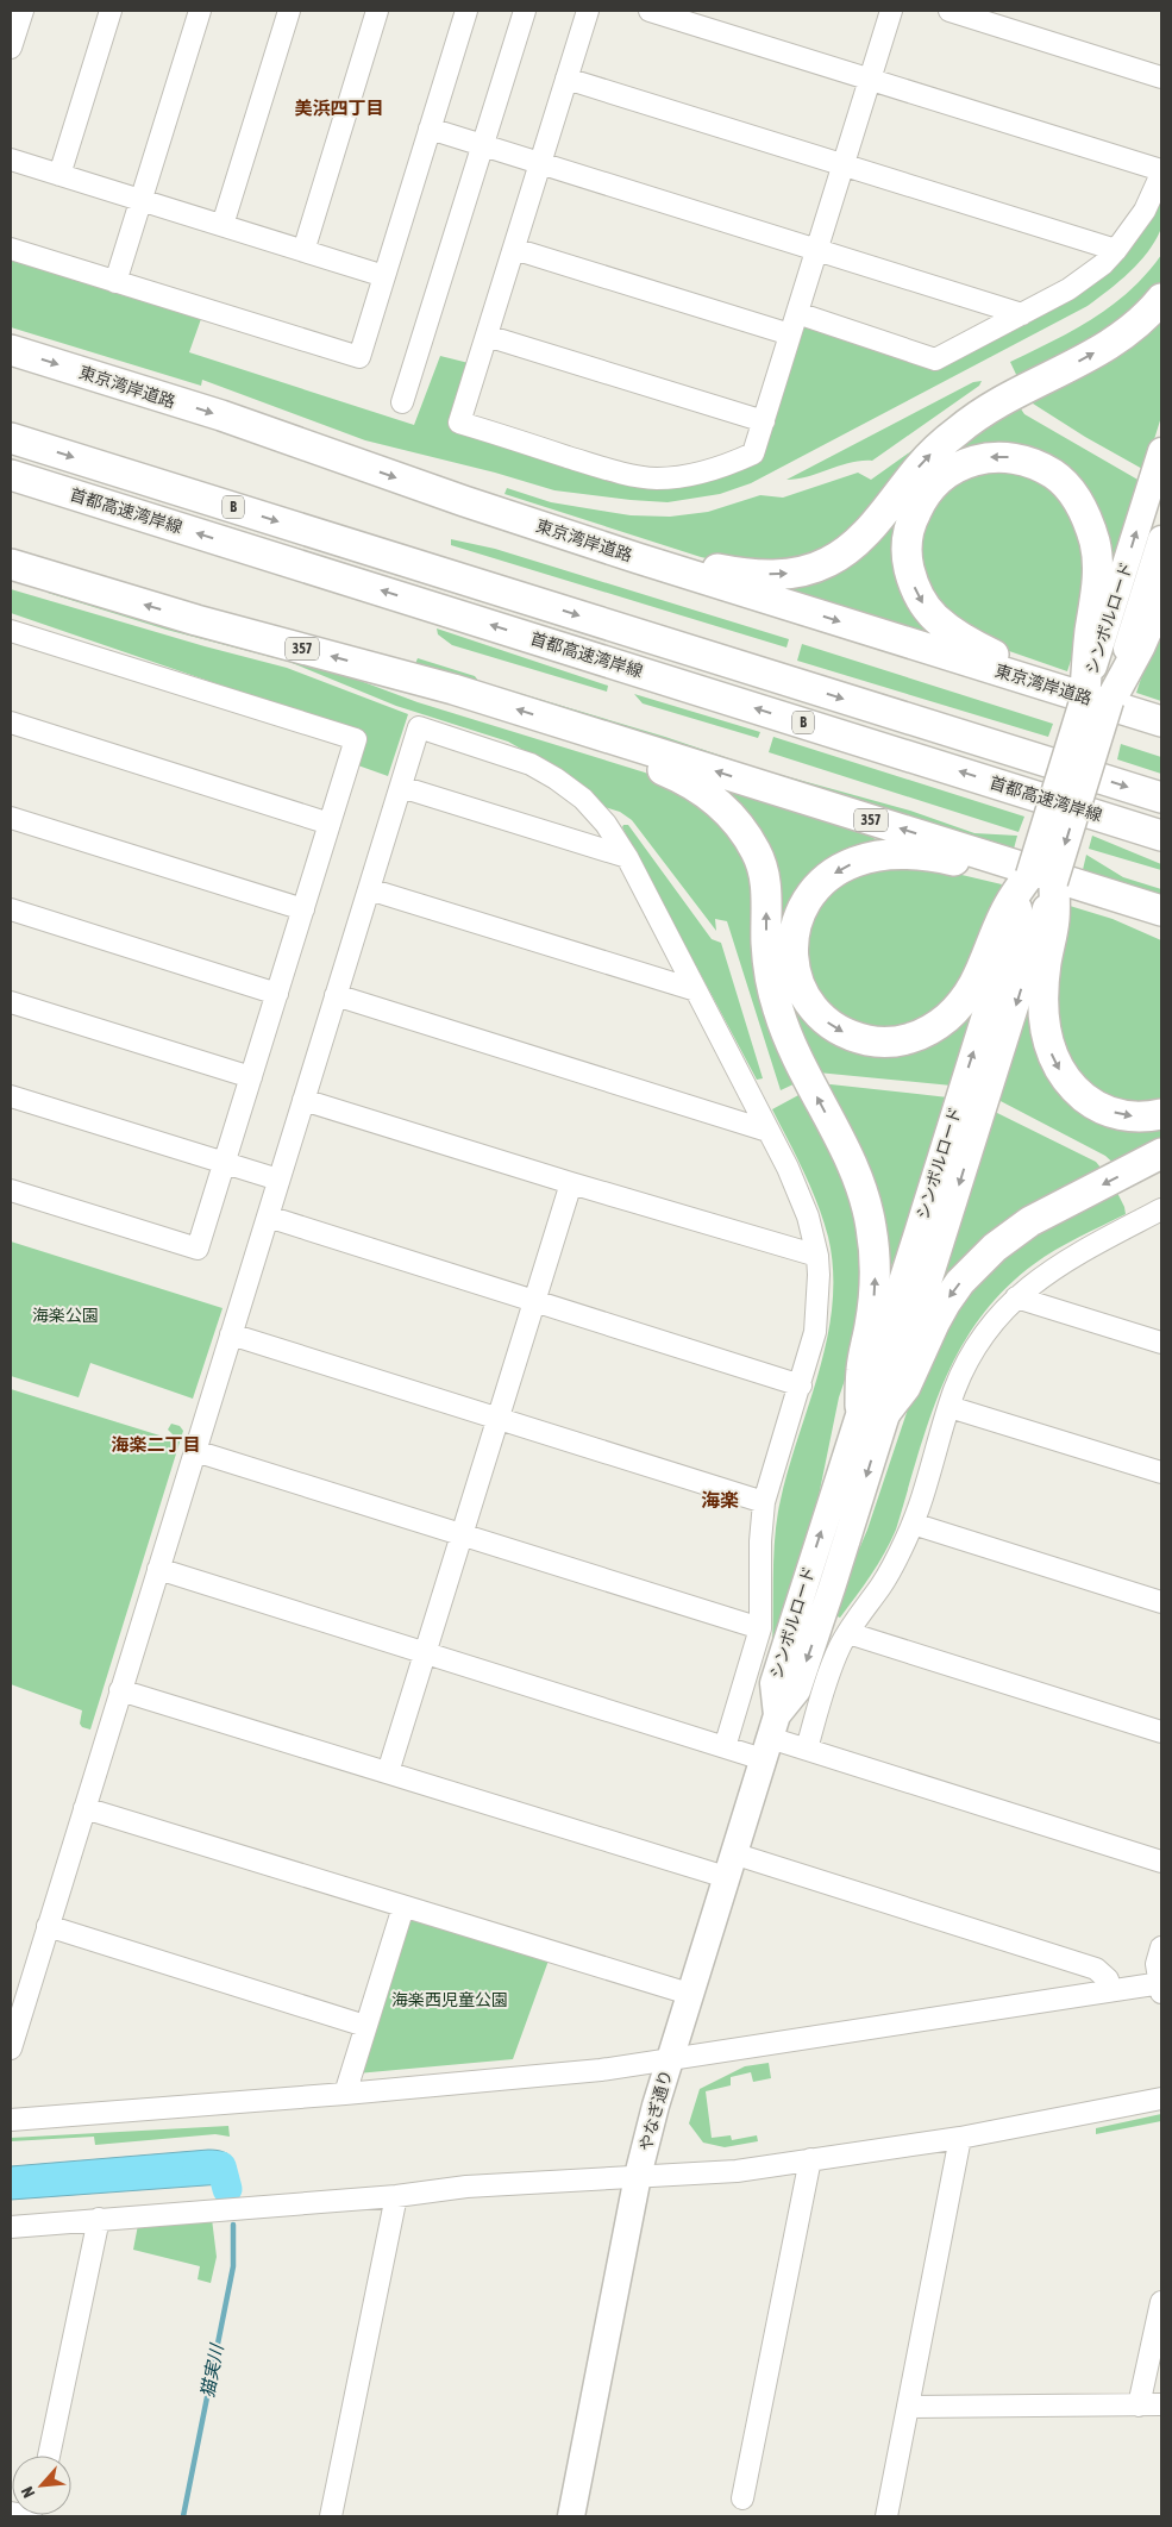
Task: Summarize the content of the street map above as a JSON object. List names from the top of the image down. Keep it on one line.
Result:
{"streets":{"highway":["東京湾岸道路","B","首都高速湾岸線","357"],"main road":["シンボルロード","やなぎ通り"]},"crossings":[["シンボルロード","357"],["シンボルロード","やなぎ通り"]],"districts":["美浜四丁目","海楽二丁目","海楽"],"water":["猫実川"],"parks":["海楽公園","海楽西児童公園"],"north":"bottom left"}
